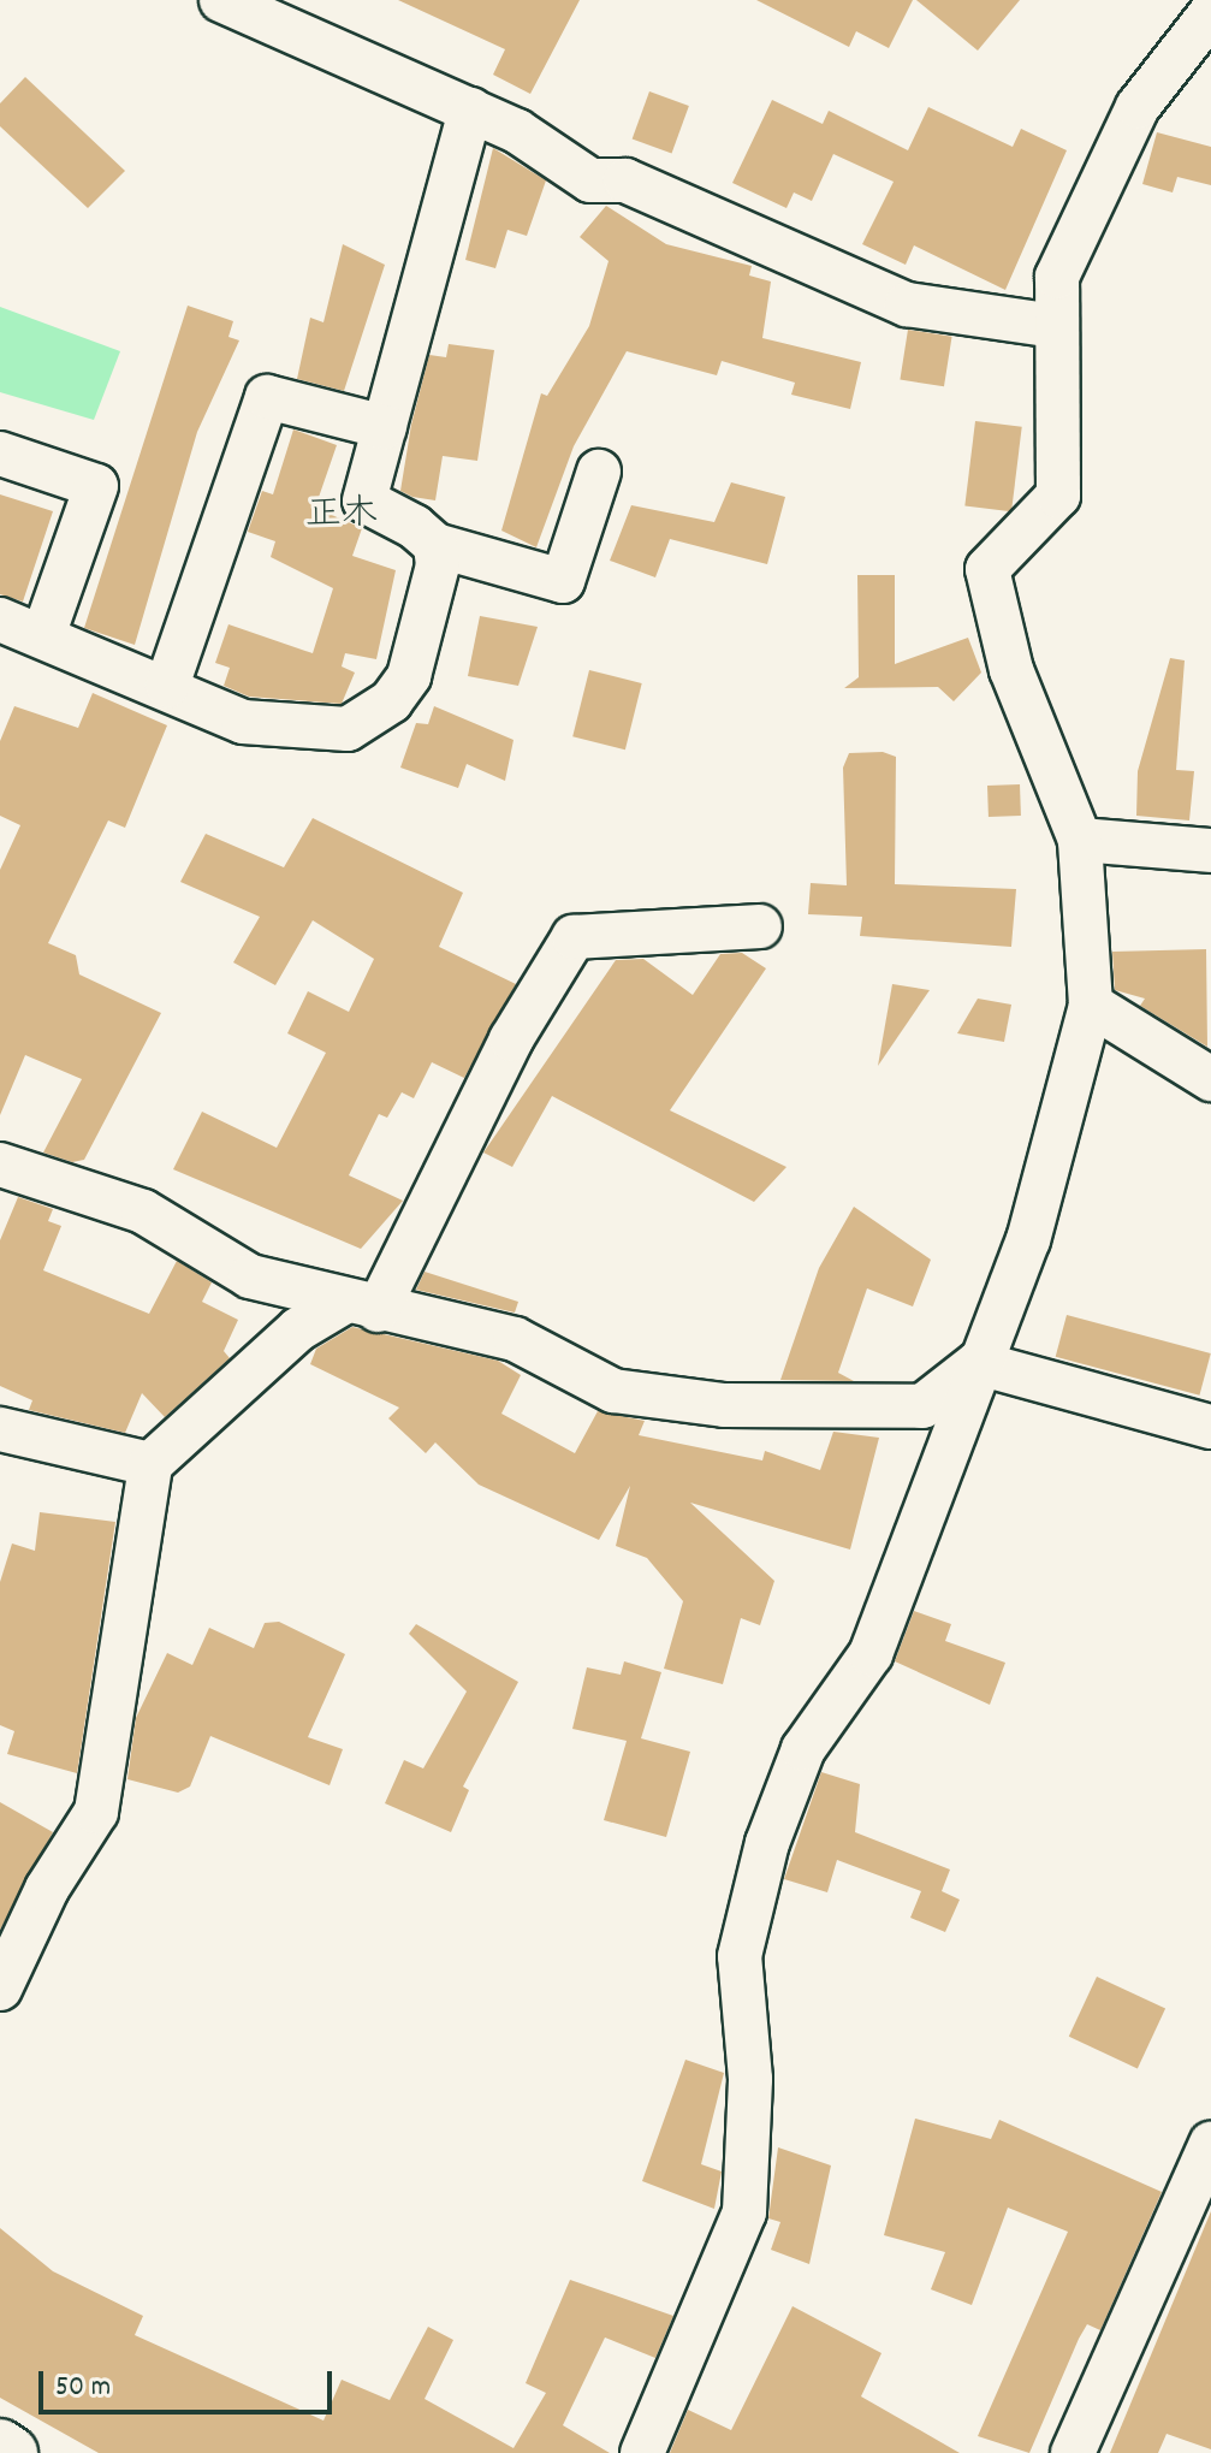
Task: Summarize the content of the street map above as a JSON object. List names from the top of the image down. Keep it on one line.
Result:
{"districts":["正木"],"scale_bar":"50 m"}
